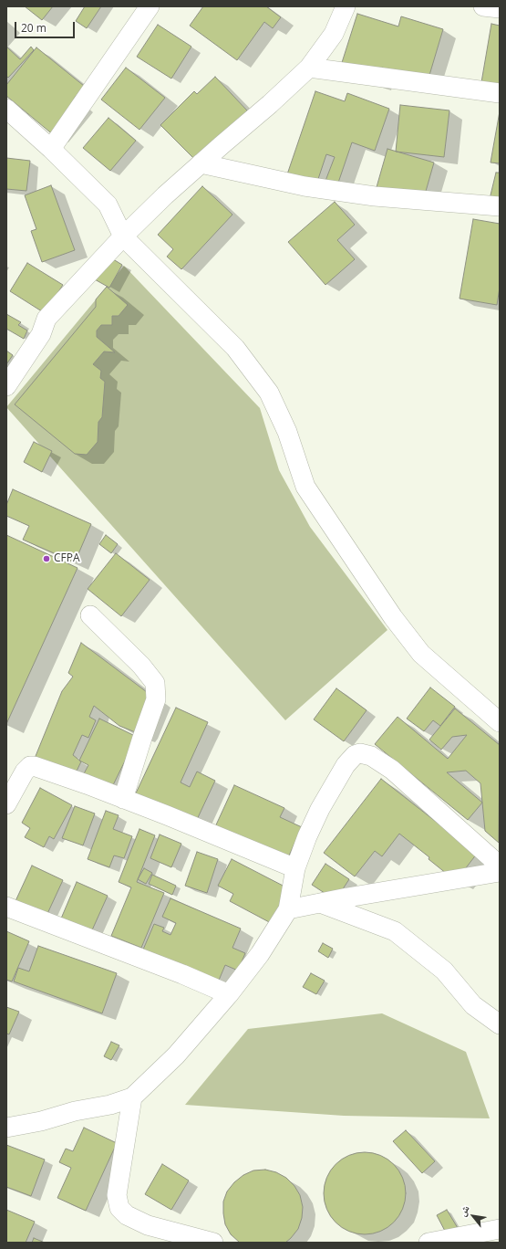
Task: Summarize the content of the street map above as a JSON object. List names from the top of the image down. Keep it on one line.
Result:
{"places":["CFPA"],"scale_bar":"20 m","north":"top left"}
